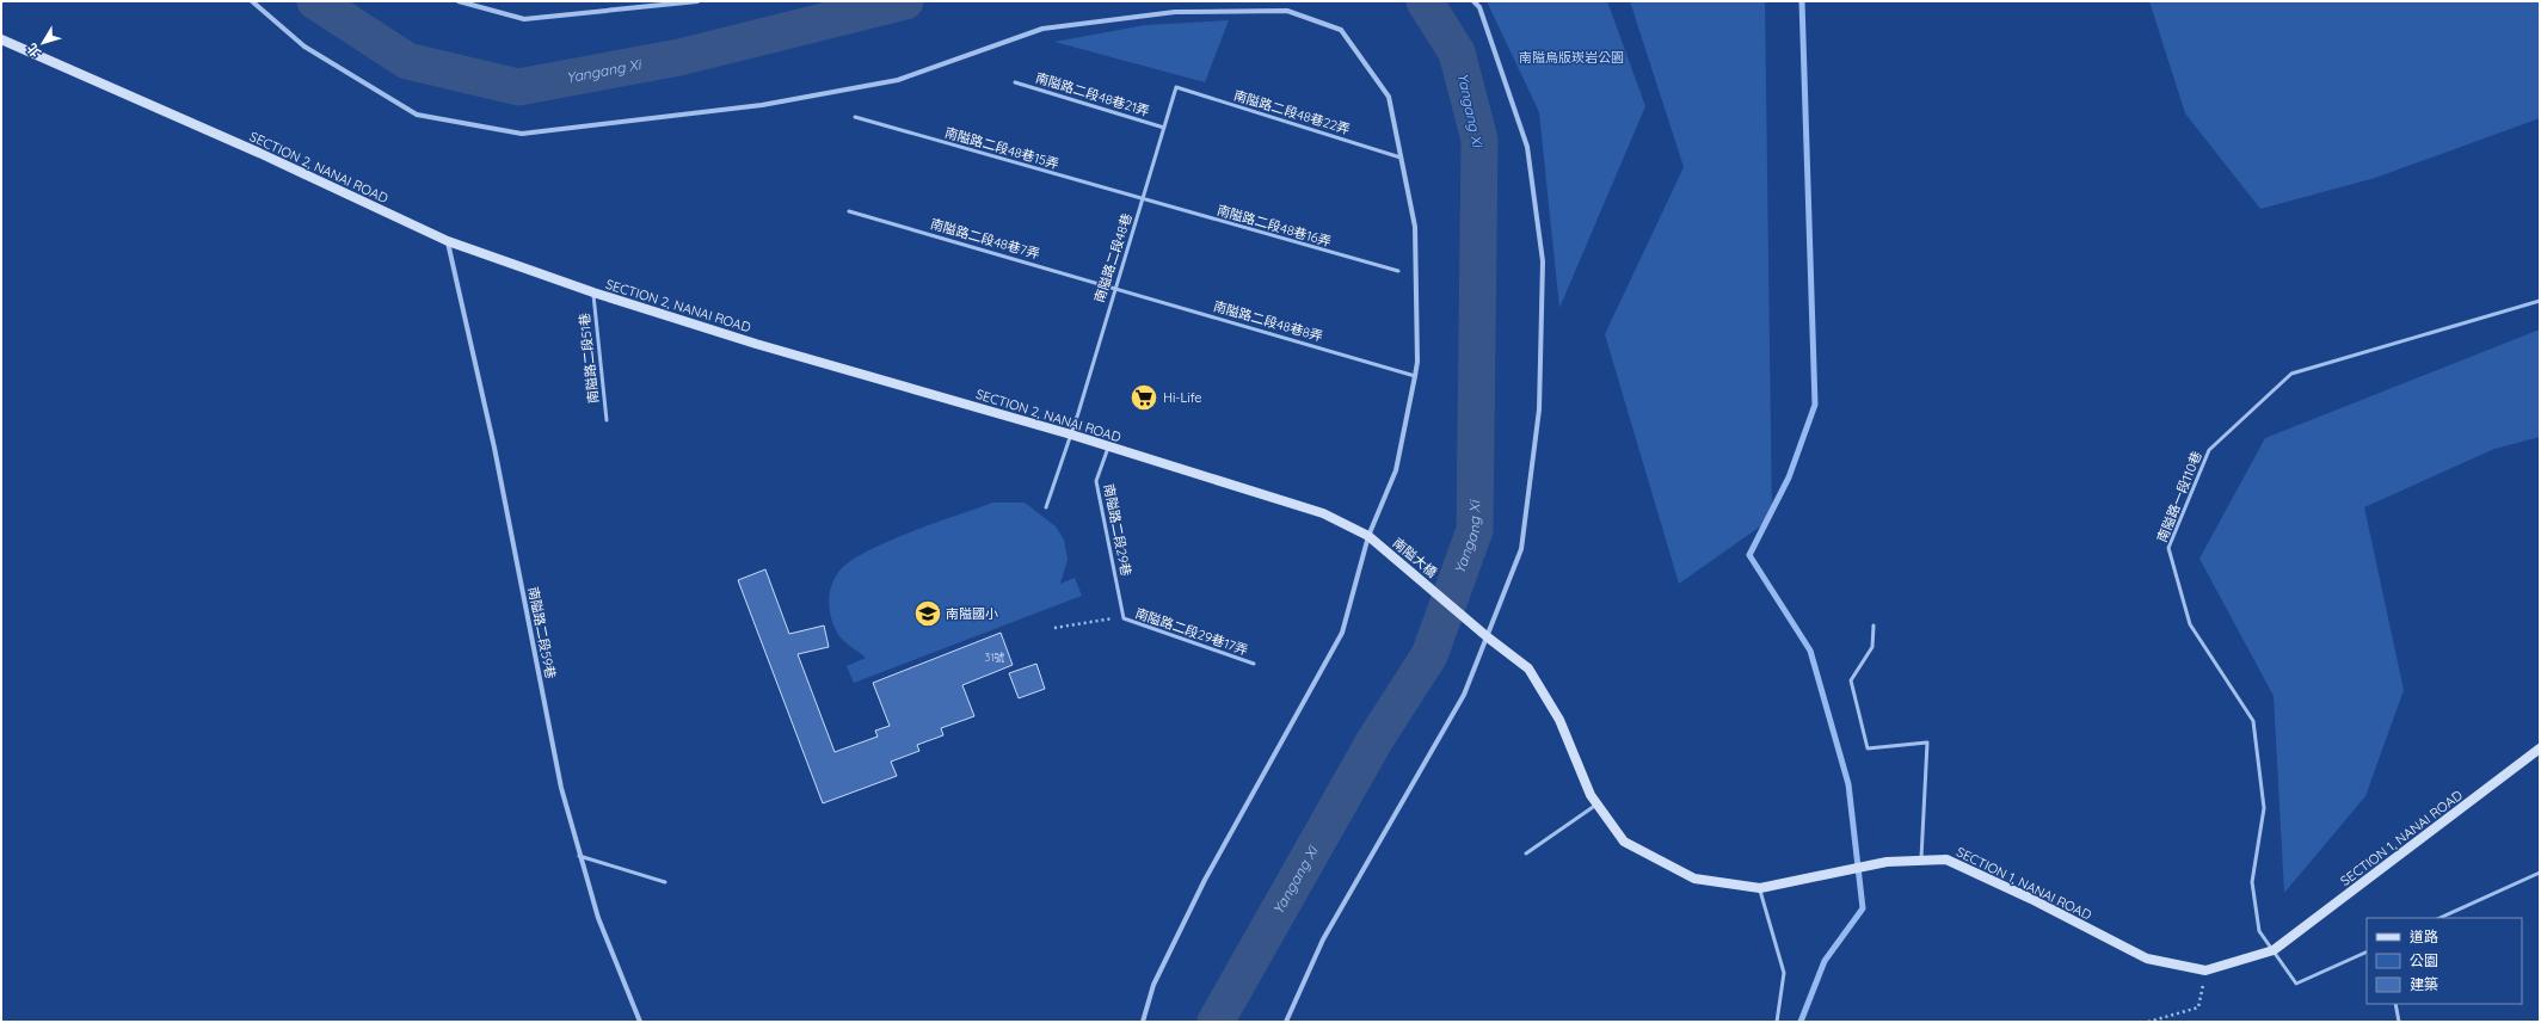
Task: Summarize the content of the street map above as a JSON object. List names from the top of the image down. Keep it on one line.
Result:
{"streets":{"street":["SECTION 2, NANAI ROAD","南隘大橋","南隘路二段59巷","SECTION 1, NANAI ROAD"],"lane":["南隘路二段48巷21弄","南隘路二段48巷22弄","南隘路二段48巷15弄","南隘路二段48巷16弄","南隘路二段48巷7弄","南隘路二段48巷","南隘路二段48巷8弄","南隘路二段51巷","南隘路一段110巷","南隘路二段29巷","南隘路二段29巷17弄"]},"crossings":[["南隘路二段48巷21弄","南隘路二段48巷"],["南隘路二段48巷22弄","南隘路二段48巷"],["南隘路二段48巷15弄","南隘路二段48巷16弄"],["南隘路二段48巷15弄","南隘路二段48巷"],["SECTION 2, NANAI ROAD","南隘路二段48巷"],["SECTION 2, NANAI ROAD","南隘路二段51巷"],["SECTION 2, NANAI ROAD","南隘路二段29巷"],["SECTION 2, NANAI ROAD","南隘大橋"],["SECTION 2, NANAI ROAD","南隘路二段59巷"],["南隘路二段48巷16弄","南隘路二段48巷"],["南隘路二段48巷7弄","南隘路二段48巷"],["南隘路二段48巷7弄","南隘路二段48巷8弄"],["南隘路二段48巷","南隘路二段48巷8弄"],["南隘路一段110巷","SECTION 1, NANAI ROAD"],["南隘路二段29巷","南隘路二段29巷17弄"],["南隘大橋","SECTION 1, NANAI ROAD"]],"water":["Yangang Xi"],"parks":["南隘烏版崁岩公園"],"places":{"supermarket":["Hi-Life"],"school or university":["南隘國小"]},"house_numbers":["31號"],"legend":["道路","公園","建築"],"north":"bottom left"}
